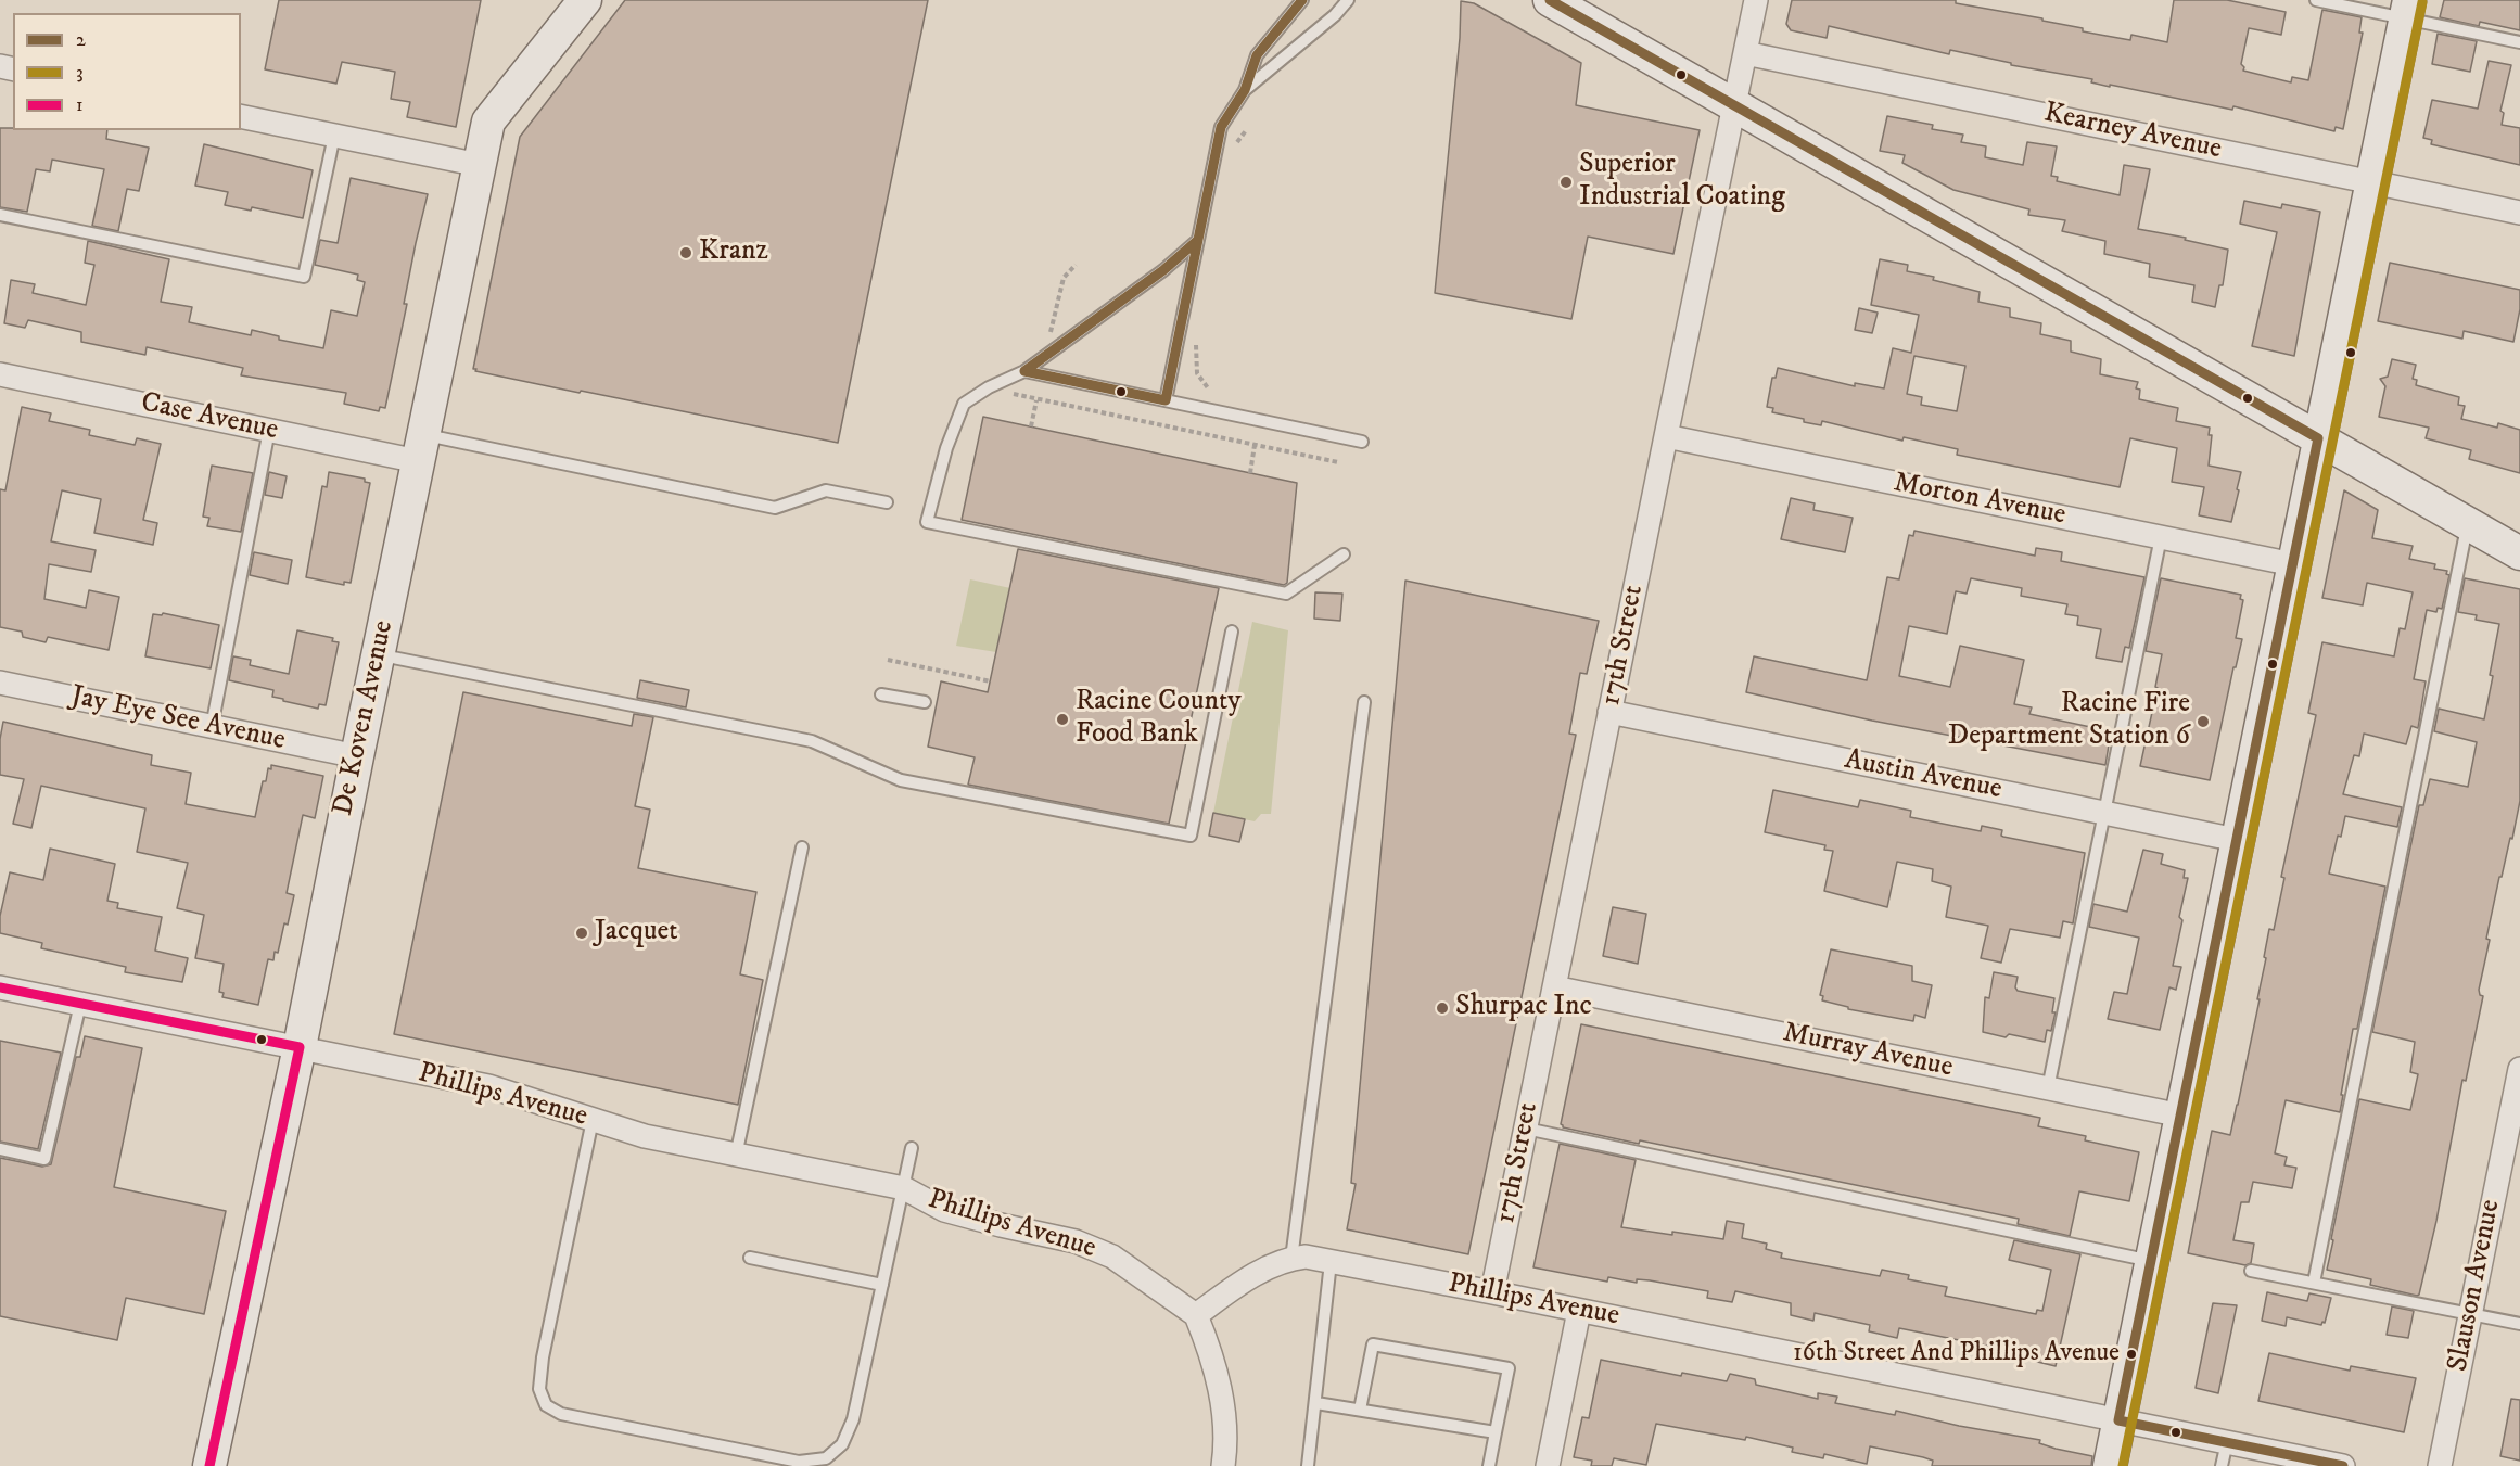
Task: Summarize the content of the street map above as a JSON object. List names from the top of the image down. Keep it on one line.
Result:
{"streets":{"street":["Kearney Avenue","Case Avenue","Morton Avenue","17th Street","De Koven Avenue","Jay Eye See Avenue","Austin Avenue","Murray Avenue","Phillips Avenue","Slauson Avenue"]},"crossings":[["Kearney Avenue","17th Street"],["Case Avenue","De Koven Avenue"],["Morton Avenue","17th Street"],["17th Street","Austin Avenue"],["17th Street","Murray Avenue"],["17th Street","Phillips Avenue"],["De Koven Avenue","Jay Eye See Avenue"],["De Koven Avenue","Phillips Avenue"]],"places":["Superior Industrial Coating","Kranz","Racine County Food Bank","Racine Fire Department Station 6","Jacquet","Shurpac Inc","16th Street And Phillips Avenue"],"lines":["transit line 2","transit line 3","transit line 1"],"legend":["2","3","1"]}
